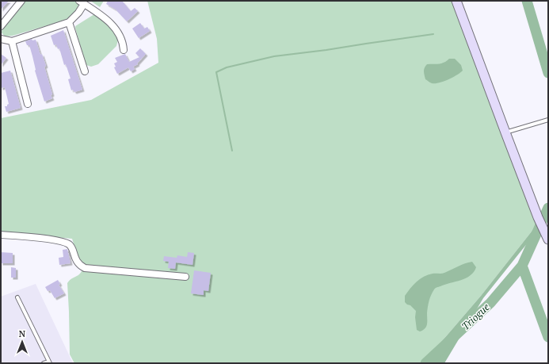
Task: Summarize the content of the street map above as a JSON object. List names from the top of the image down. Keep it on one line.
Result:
{"water":["Triogue"],"north":"top"}
